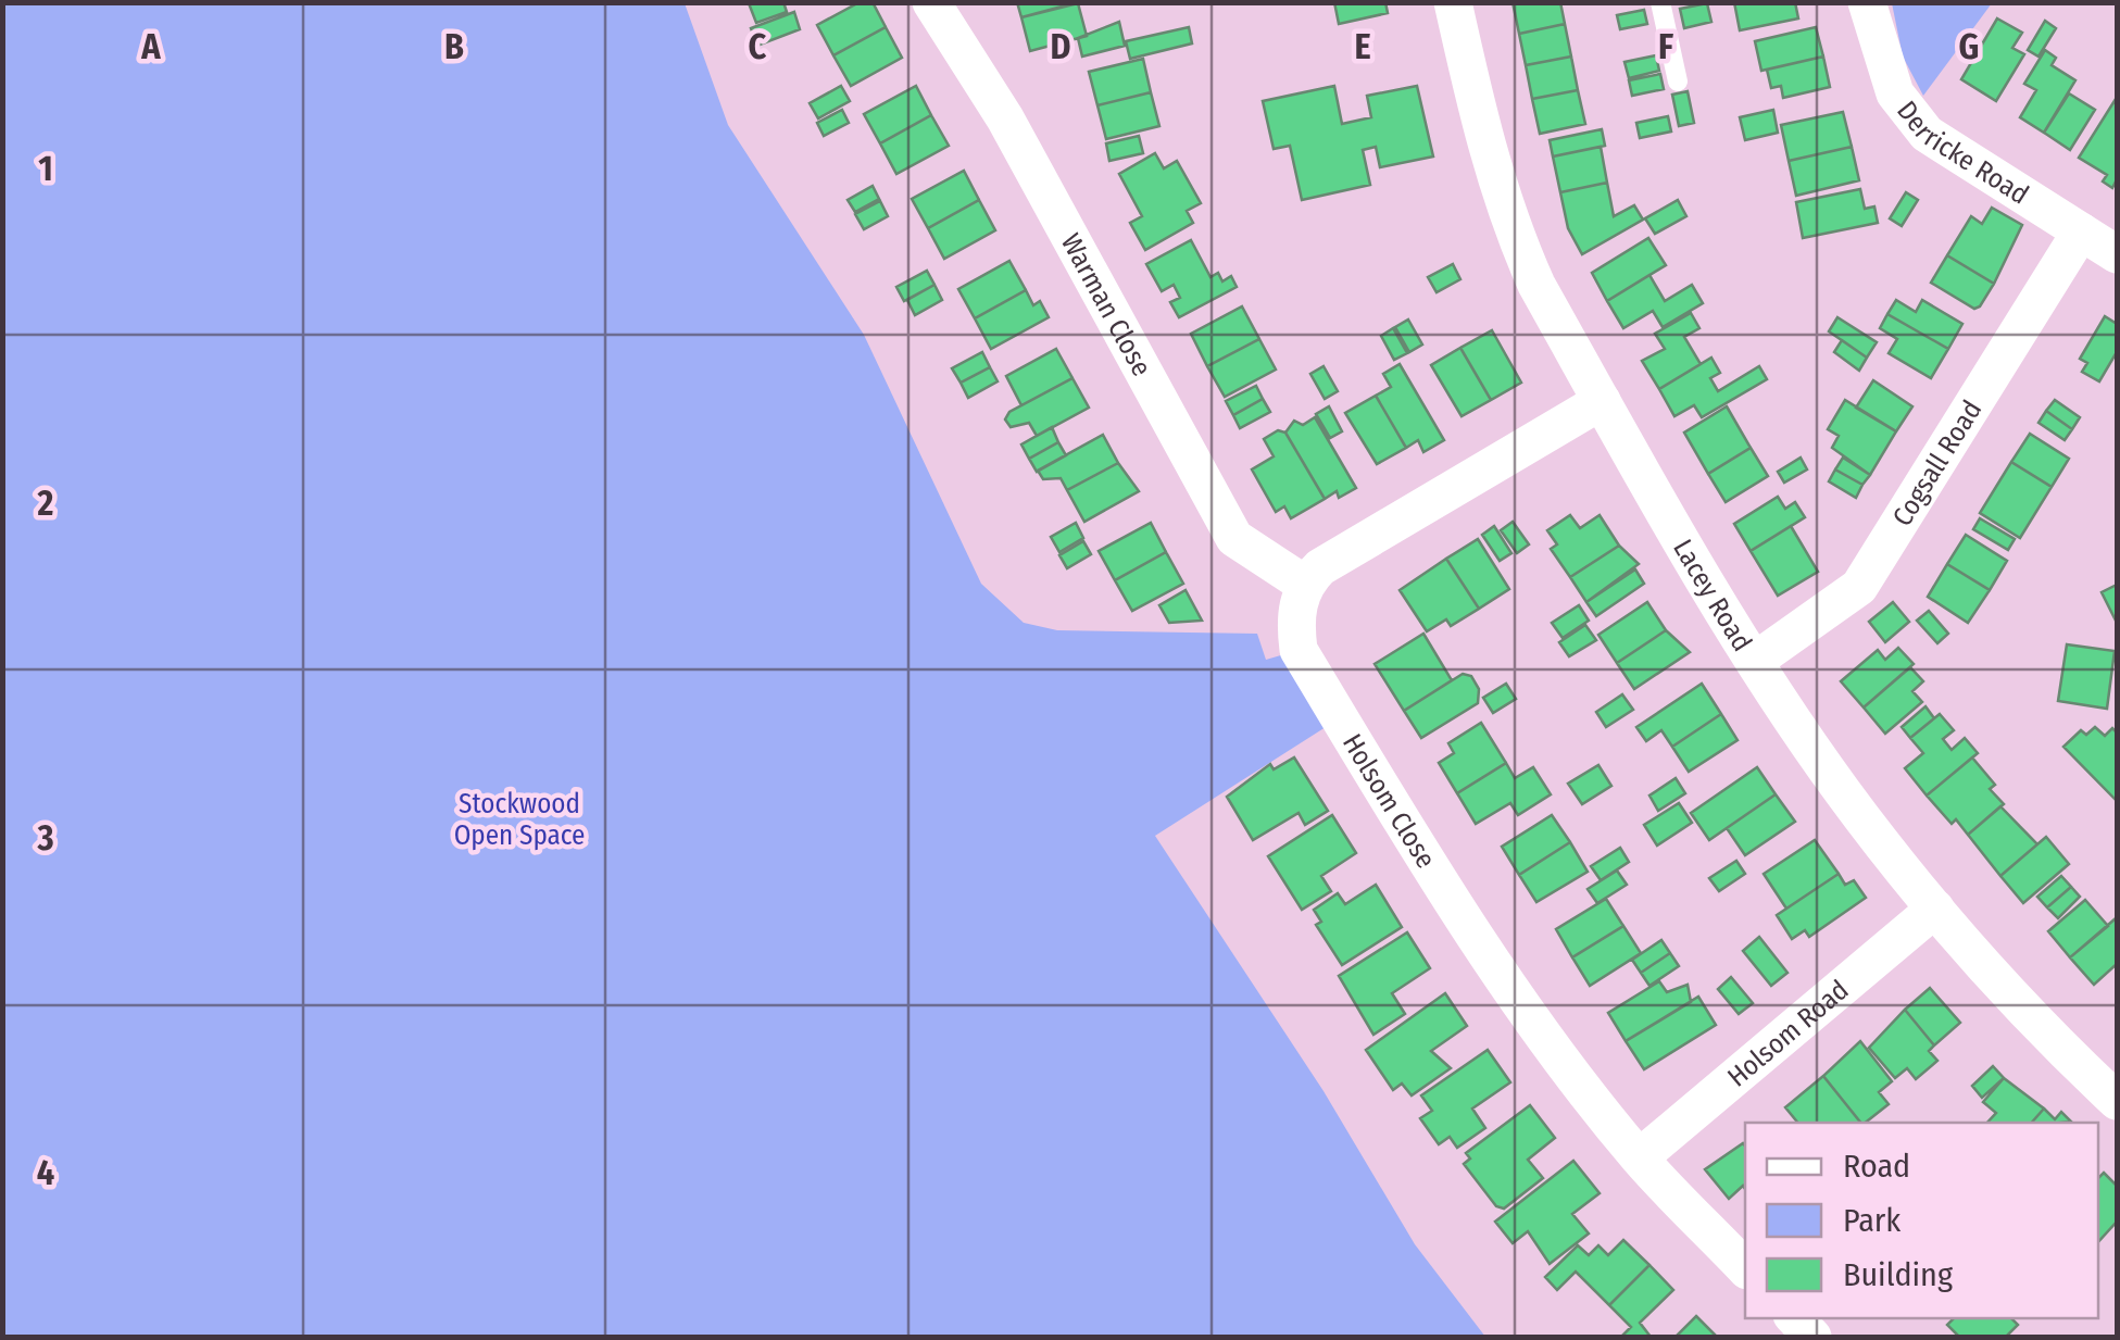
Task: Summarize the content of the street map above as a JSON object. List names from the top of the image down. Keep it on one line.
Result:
{"streets":{"street":["Derricke Road","Warman Close","Cogsall Road","Lacey Road","Holsom Close","Holsom Road"]},"crossings":[["Derricke Road","Cogsall Road"],["Warman Close","Holsom Close"],["Cogsall Road","Lacey Road"],["Lacey Road","Holsom Road"],["Holsom Close","Holsom Road"]],"parks":["Stockwood Open Space"],"legend":["Road","Park","Building"],"grid":{"columns":["A","B","C","D","E","F","G"],"rows":["1","2","3","4"]}}
